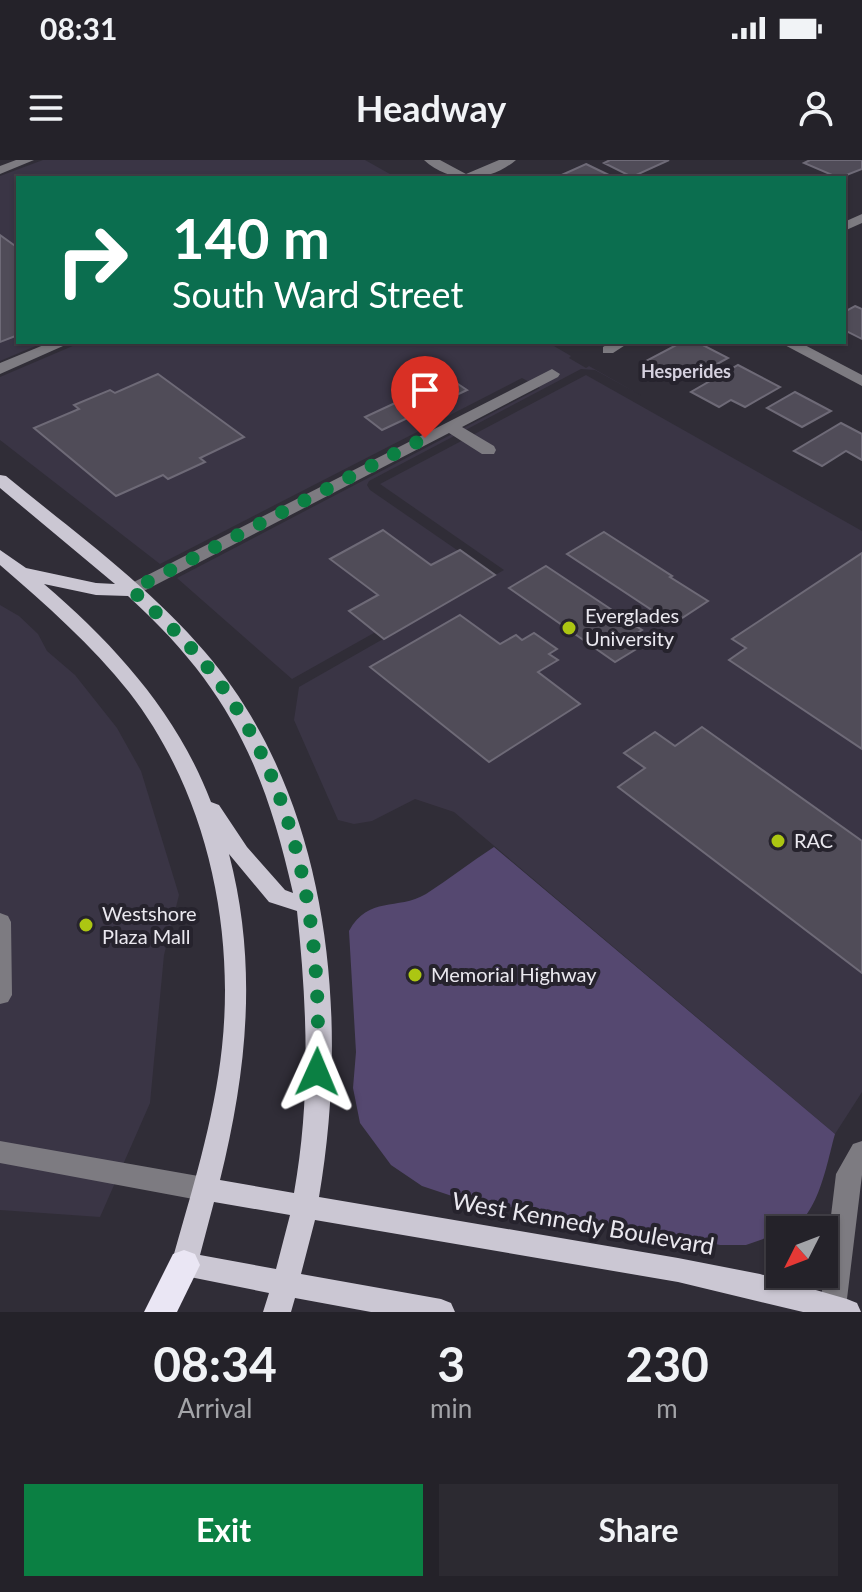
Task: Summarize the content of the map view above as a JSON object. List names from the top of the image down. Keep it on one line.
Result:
{"streets":{"main road":["West Kennedy Boulevard"]},"districts":["Hesperides"],"places":["Everglades University","RAC","Westshore Plaza Mall","Memorial Highway"],"north":"bottom left","page":{"status":"08:31","header":"Headway","turn":["140 m","South Ward Street"],"eta":["08:34","Arrival","3","min","230","m"],"buttons":["Exit","Share"]}}
